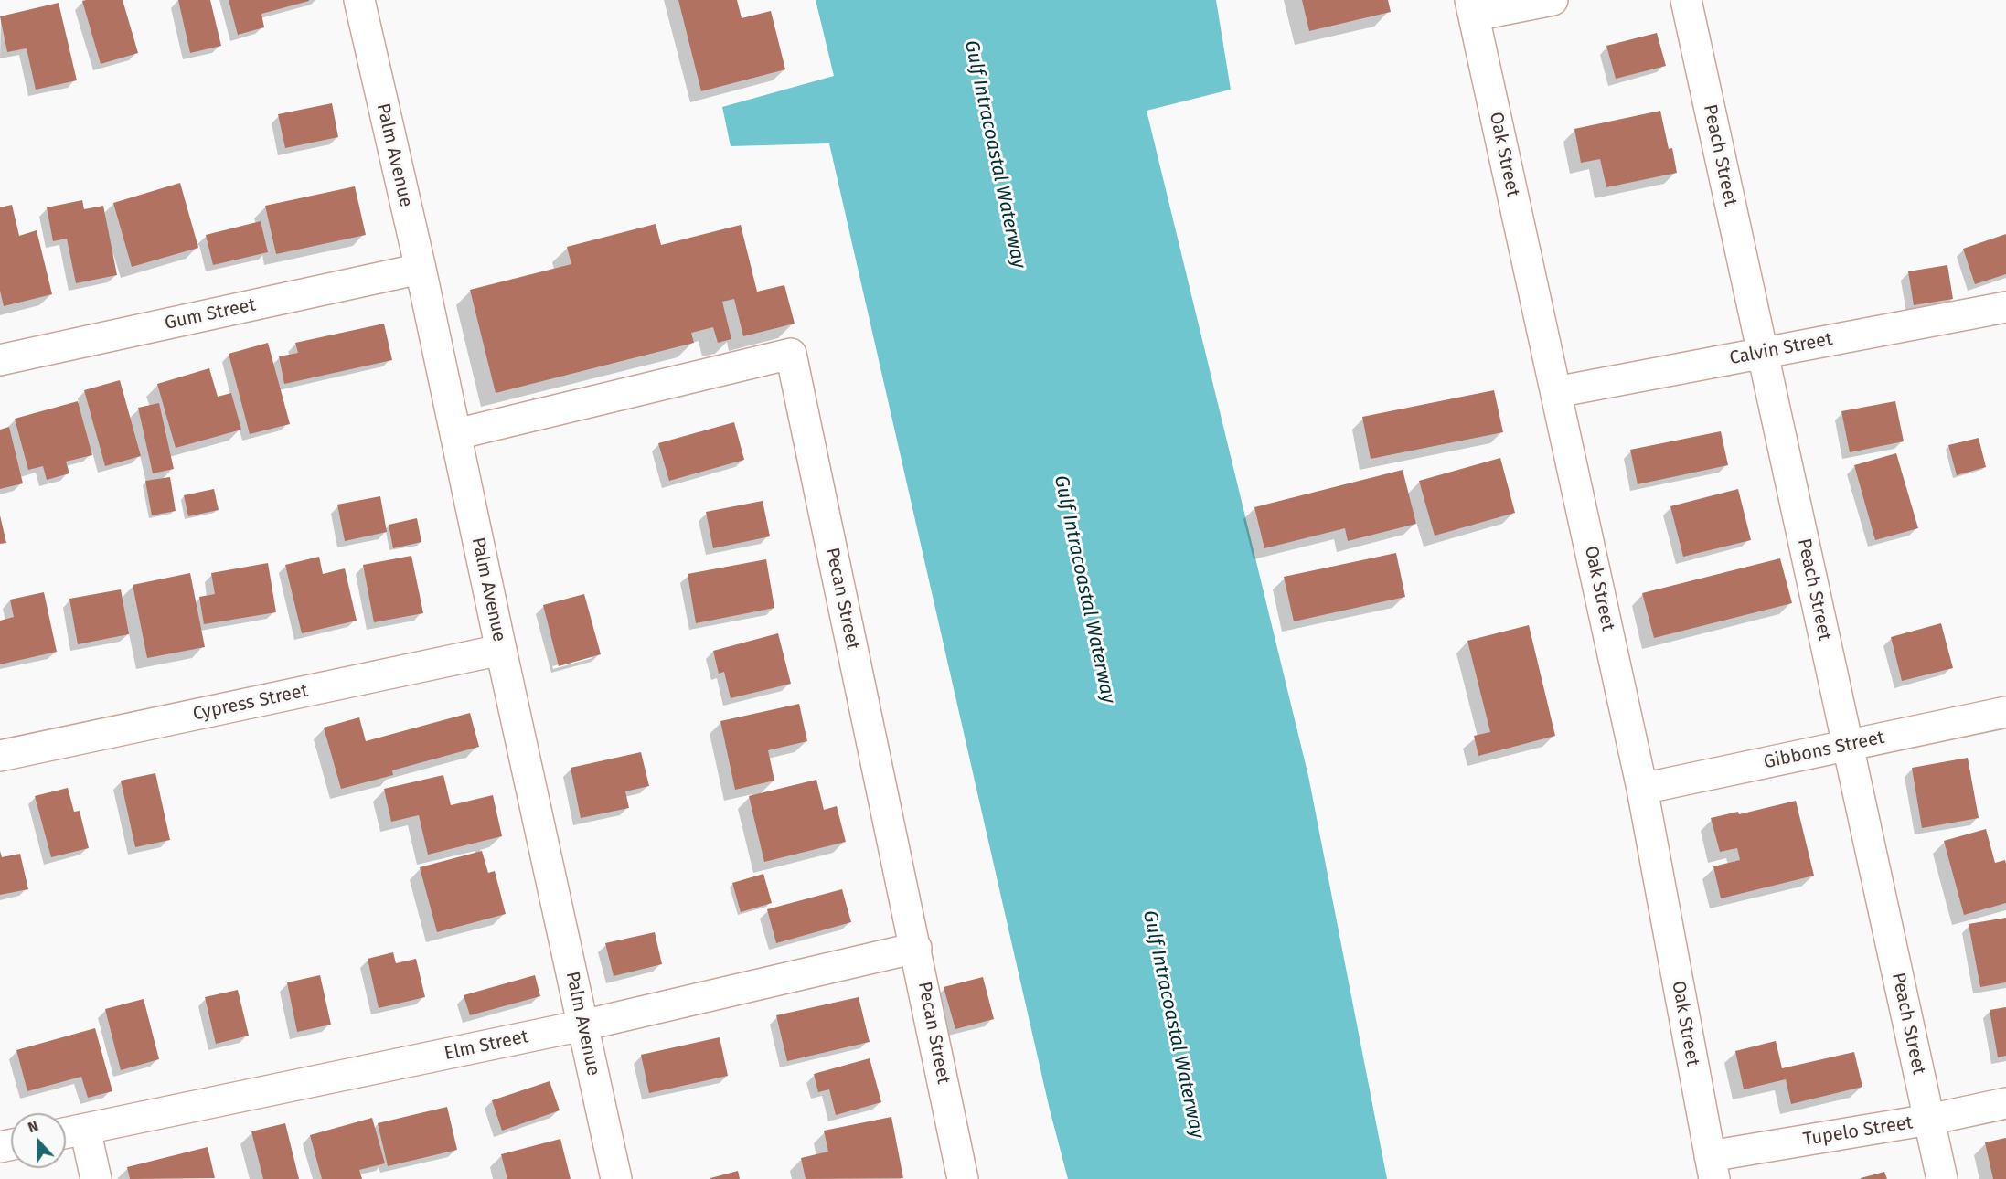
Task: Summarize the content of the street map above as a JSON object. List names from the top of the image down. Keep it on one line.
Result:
{"streets":{"street":["Oak Street","Palm Avenue","Peach Street","Gum Street","Calvin Street","Pecan Street","Cypress Street","Gibbons Street","Elm Street","Tupelo Street"]},"crossings":[["Oak Street","Calvin Street"],["Oak Street","Gibbons Street"],["Oak Street","Tupelo Street"],["Palm Avenue","Gum Street"],["Palm Avenue","Pecan Street"],["Palm Avenue","Cypress Street"],["Palm Avenue","Elm Street"],["Peach Street","Calvin Street"],["Peach Street","Gibbons Street"],["Peach Street","Tupelo Street"],["Pecan Street","Elm Street"]],"water":["Gulf Intracoastal Waterway"],"north":"top"}
